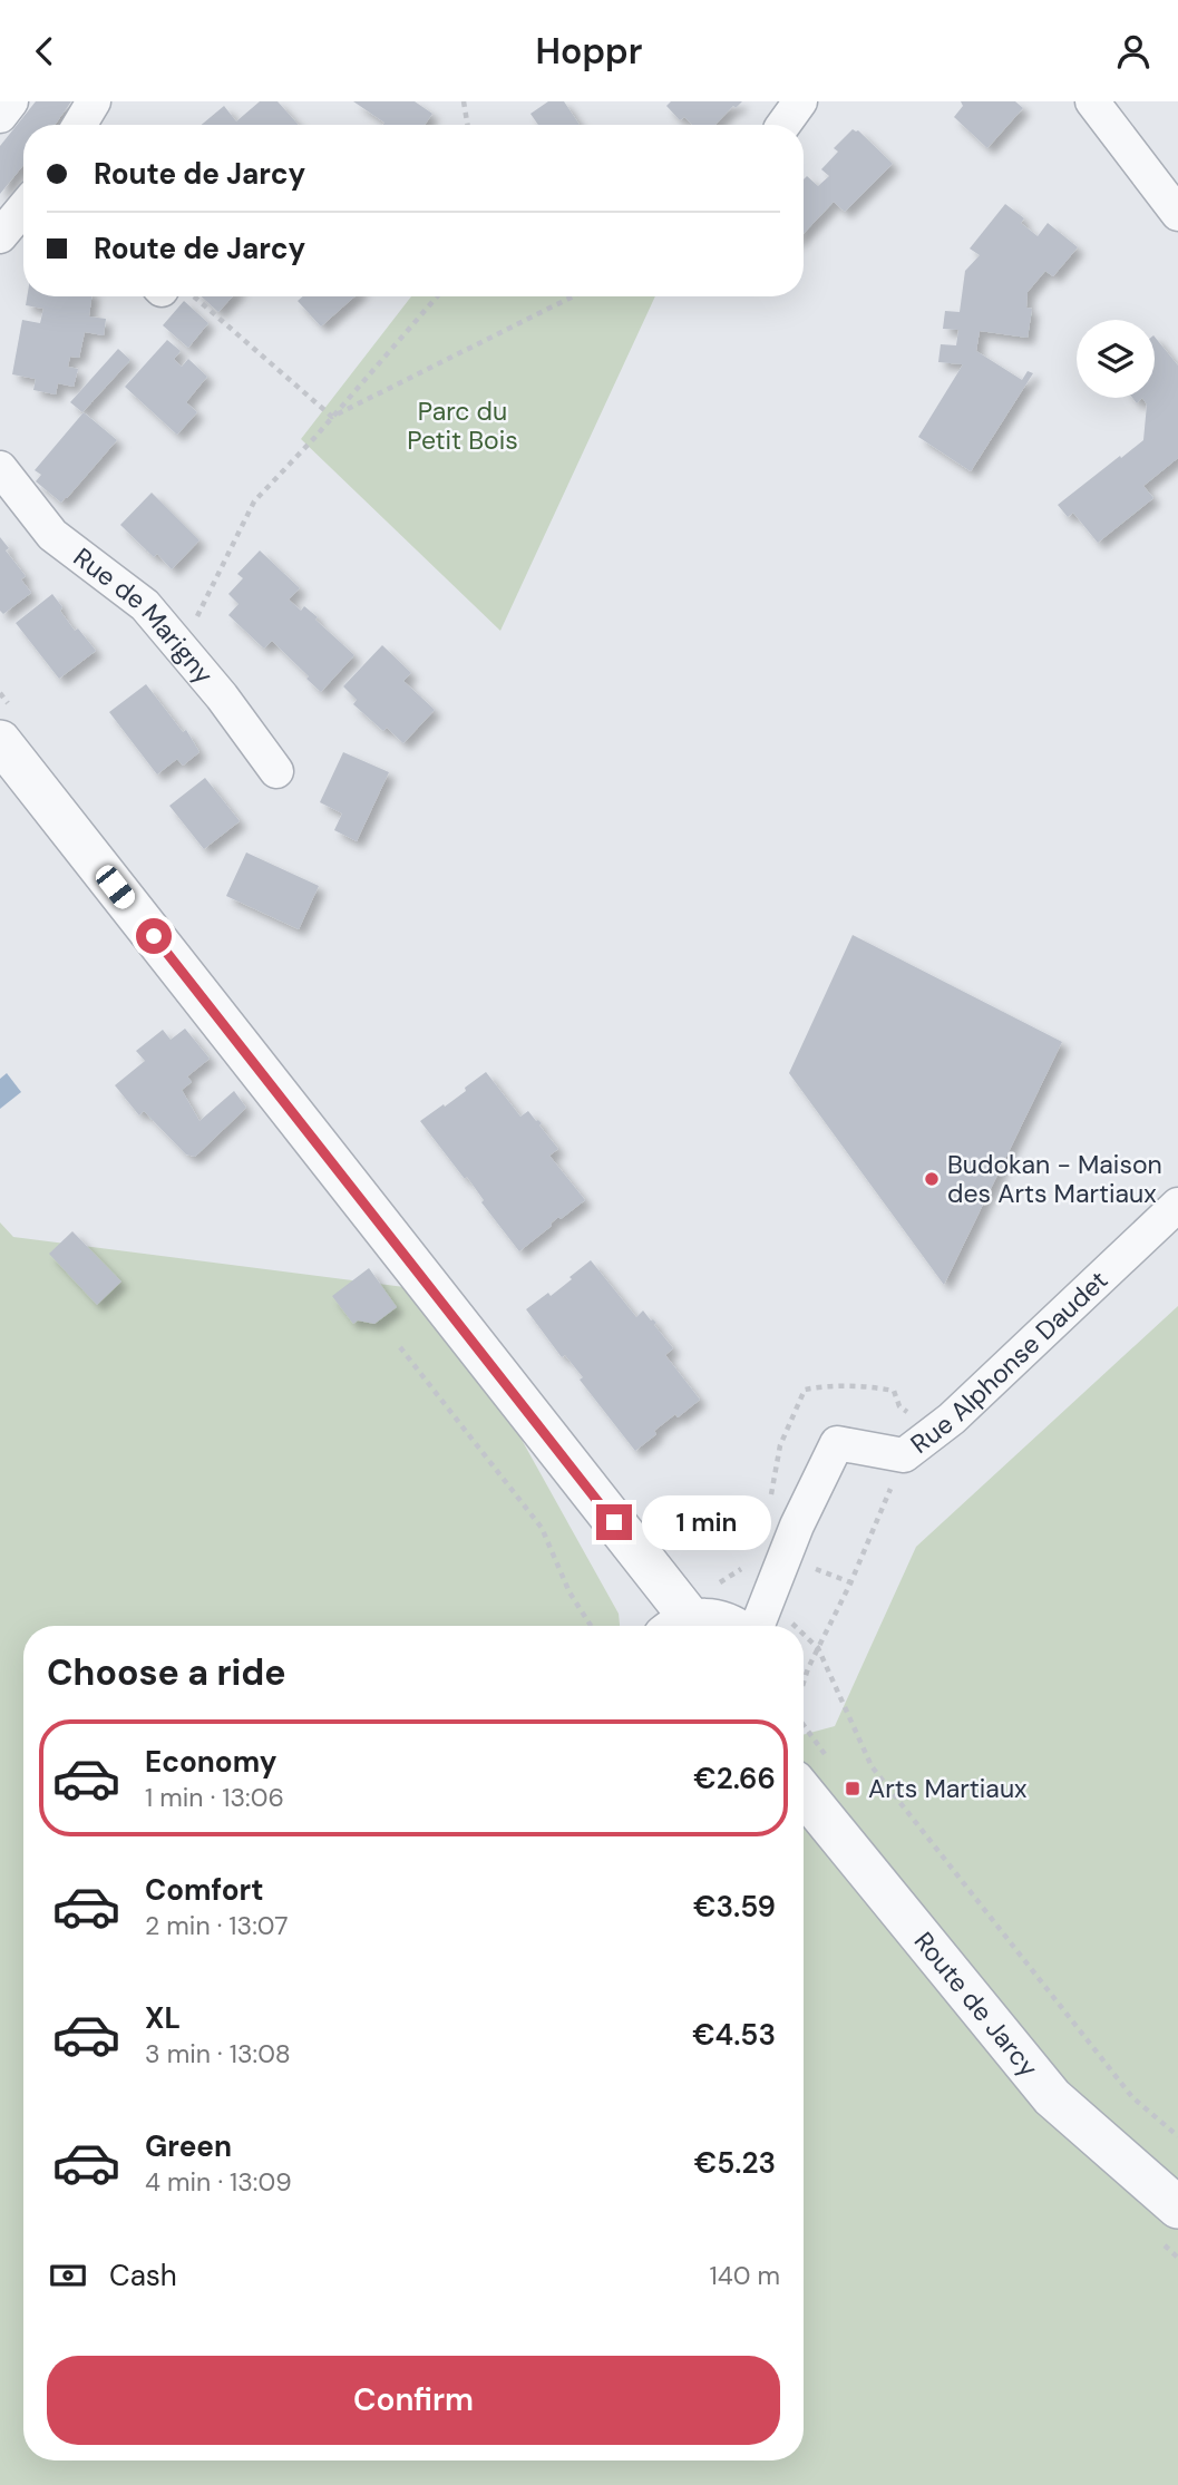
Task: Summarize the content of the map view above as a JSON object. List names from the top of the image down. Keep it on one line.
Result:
{"streets":{"street":["Rue de Marigny","Rue Alphonse Daudet","Route de Jarcy"]},"parks":["Parc du Petit Bois"],"places":{"other":["Budokan - Maison des Arts Martiaux"],"transit":["Arts Martiaux"]},"page":{"header":"Hoppr","banner":["Route de Jarcy","Route de Jarcy"],"bubble":"1 min","heading":"Choose a ride","list":[{"name":"Economy","note":"1 min · 13:06","value":"€2.66"},{"name":"Comfort","note":"2 min · 13:07","value":"€3.59"},{"name":"XL","note":"3 min · 13:08","value":"€4.53"},{"name":"Green","note":"4 min · 13:09","value":"€5.23"}],"pay":["Cash","140 m"],"buttons":"Confirm"}}
